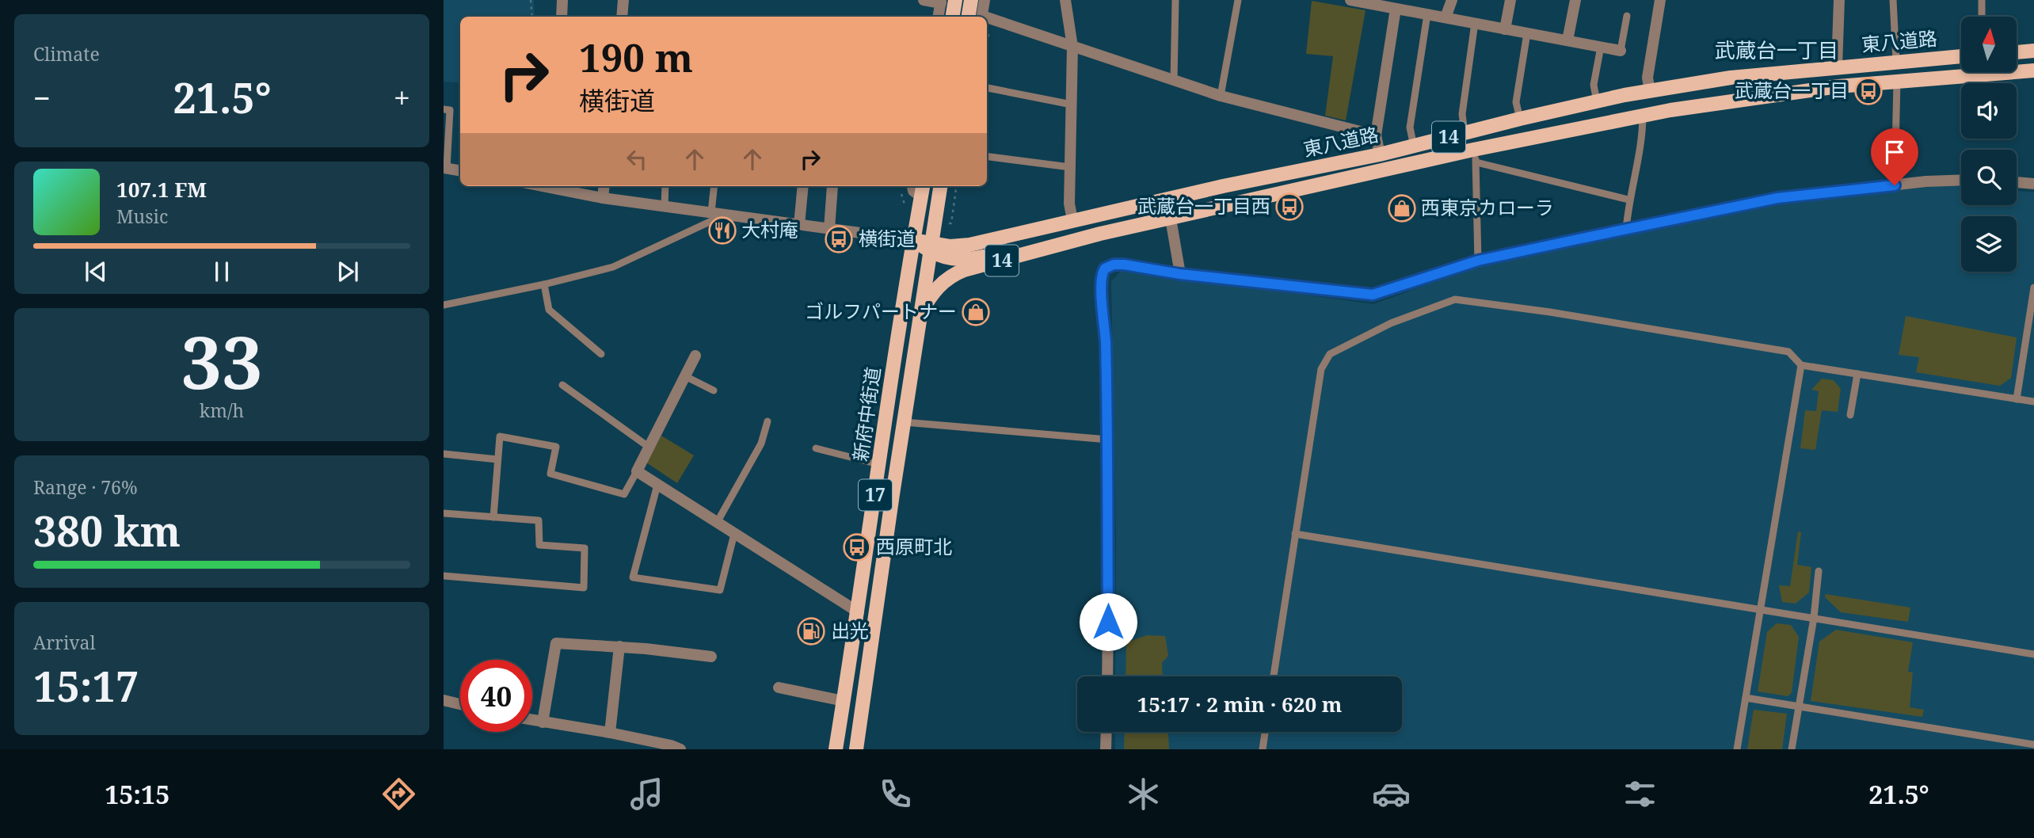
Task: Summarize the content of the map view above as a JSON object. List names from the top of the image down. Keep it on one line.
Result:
{"streets":{"main road":["東八道路","14","新府中街道","17"]},"crossings":[["東八道路","新府中街道"]],"districts":["武蔵台一丁目"],"places":{"bus stop":["武蔵台一丁目","武蔵台一丁目西","横街道","西原町北"],"shop":["西東京カローラ","ゴルフパートナー"],"restaurant":["大村庵"],"fuel station":["出光"]},"north":"top","page":{"tile":["Climate",["33","km/h"],["Range · 76%","380 km"],["Arrival","15:17"]],"turn":["190 m","横街道"],"heat":["−","21.5°","+"],"song":["107.1 FM","Music"],"limit":"40","trip":"15:17 · 2 min · 620 m","tabs":["15:15","21.5°"]}}
